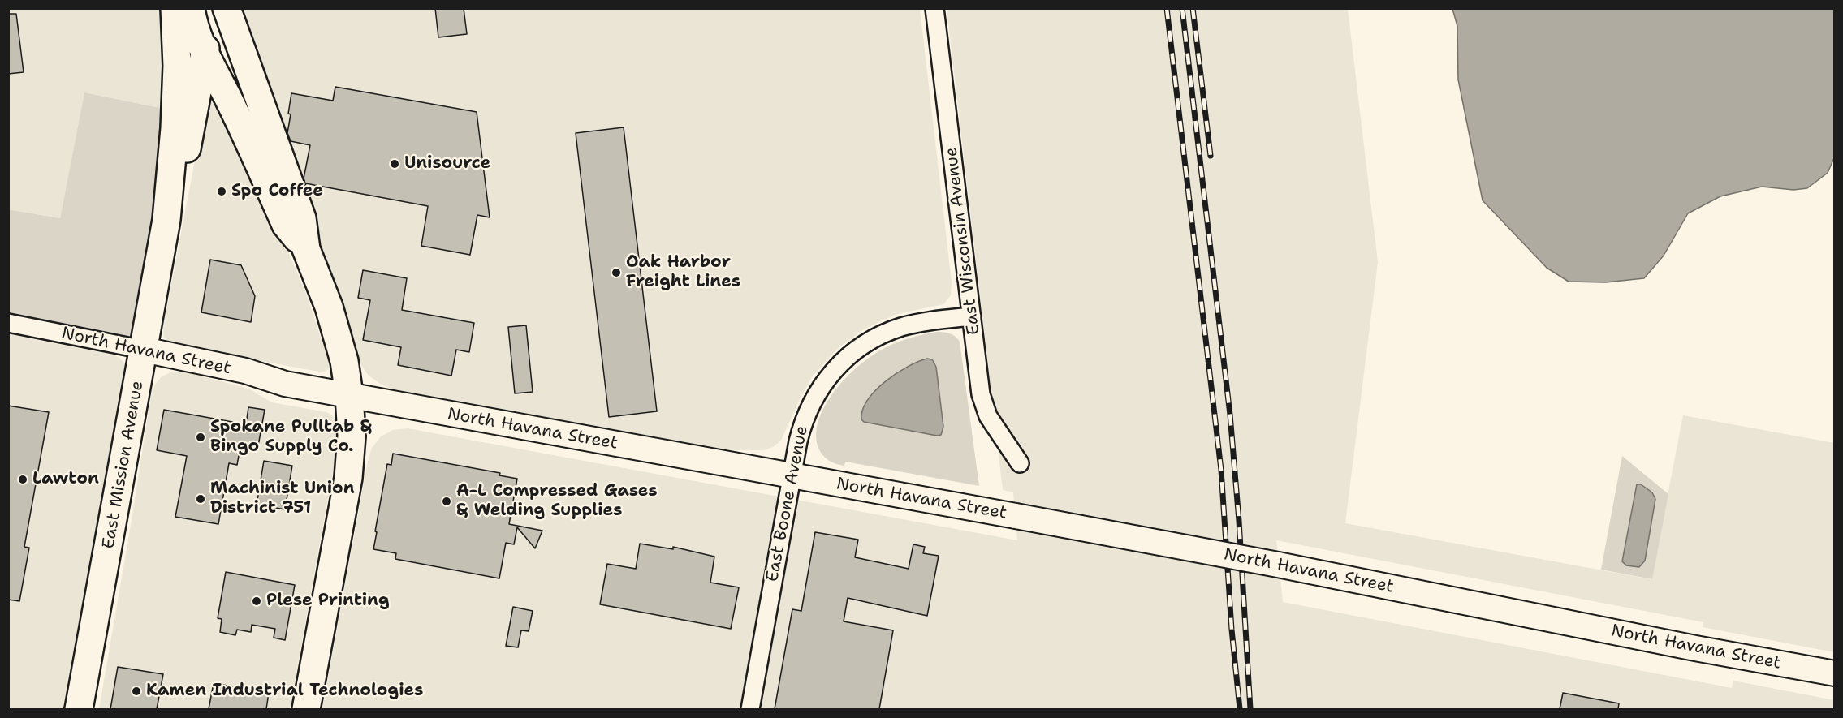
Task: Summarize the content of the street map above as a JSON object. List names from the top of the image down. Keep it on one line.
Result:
{"streets":{"main road":["East Mission Avenue"],"street":["East Wisconsin Avenue","North Havana Street","East Boone Avenue"]},"crossings":[["East Wisconsin Avenue","East Boone Avenue"],["North Havana Street","East Mission Avenue"],["North Havana Street","East Boone Avenue"]],"places":["Unisource","Spo Coffee","Oak Harbor Freight Lines","Spokane Pulltab & Bingo Supply Co.","Lawton","Machinist Union District 751","A-L Compressed Gases & Welding Supplies","Plese Printing","Kamen Industrial Technologies"]}
